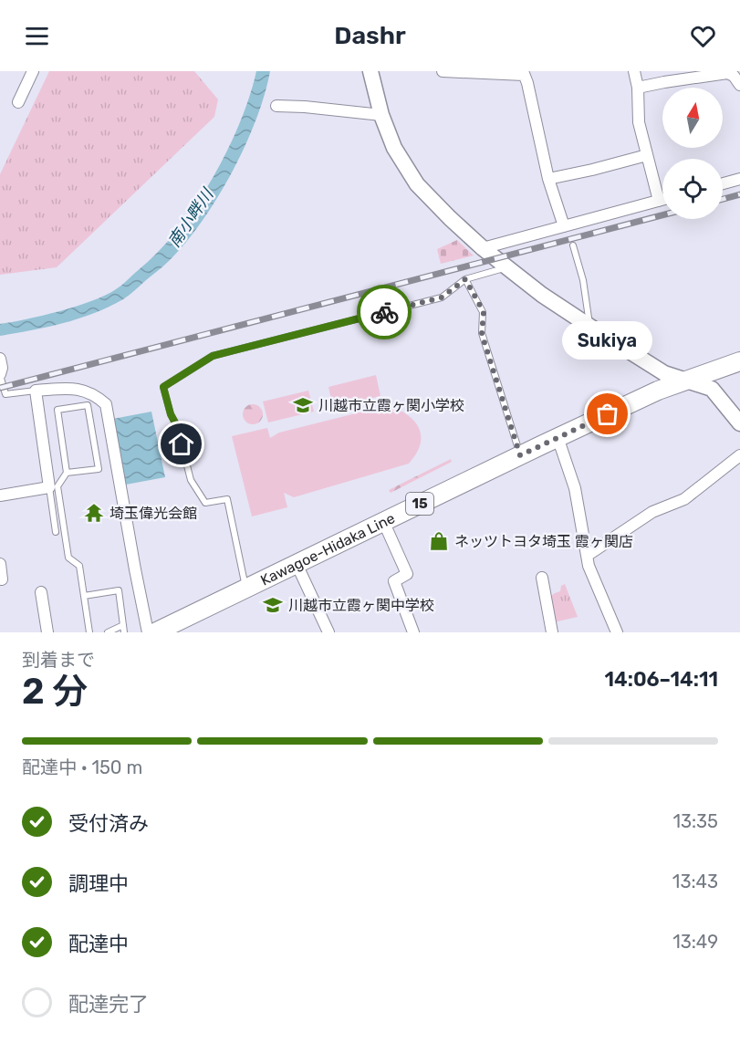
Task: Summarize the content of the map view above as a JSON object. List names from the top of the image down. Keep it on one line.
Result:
{"streets":{"main road":["15","Kawagoe-Hidaka Line"]},"water":["南小畔川"],"places":{"school or university":["川越市立霞ヶ関小学校","川越市立霞ヶ関中学校"],"other":["Sukiya"],"temple":["埼玉偉光会館"],"shop":["ネッツトヨタ埼玉 霞ヶ関店"]},"north":"top","page":{"header":"Dashr","bubble":"Sukiya","heading":["2 分","到着まで","14:06–14:11"],"bar":"配達中 · 150 m","list":[["受付済み","13:35"],["調理中","13:43"],["配達中","13:49"],"配達完了"]}}
